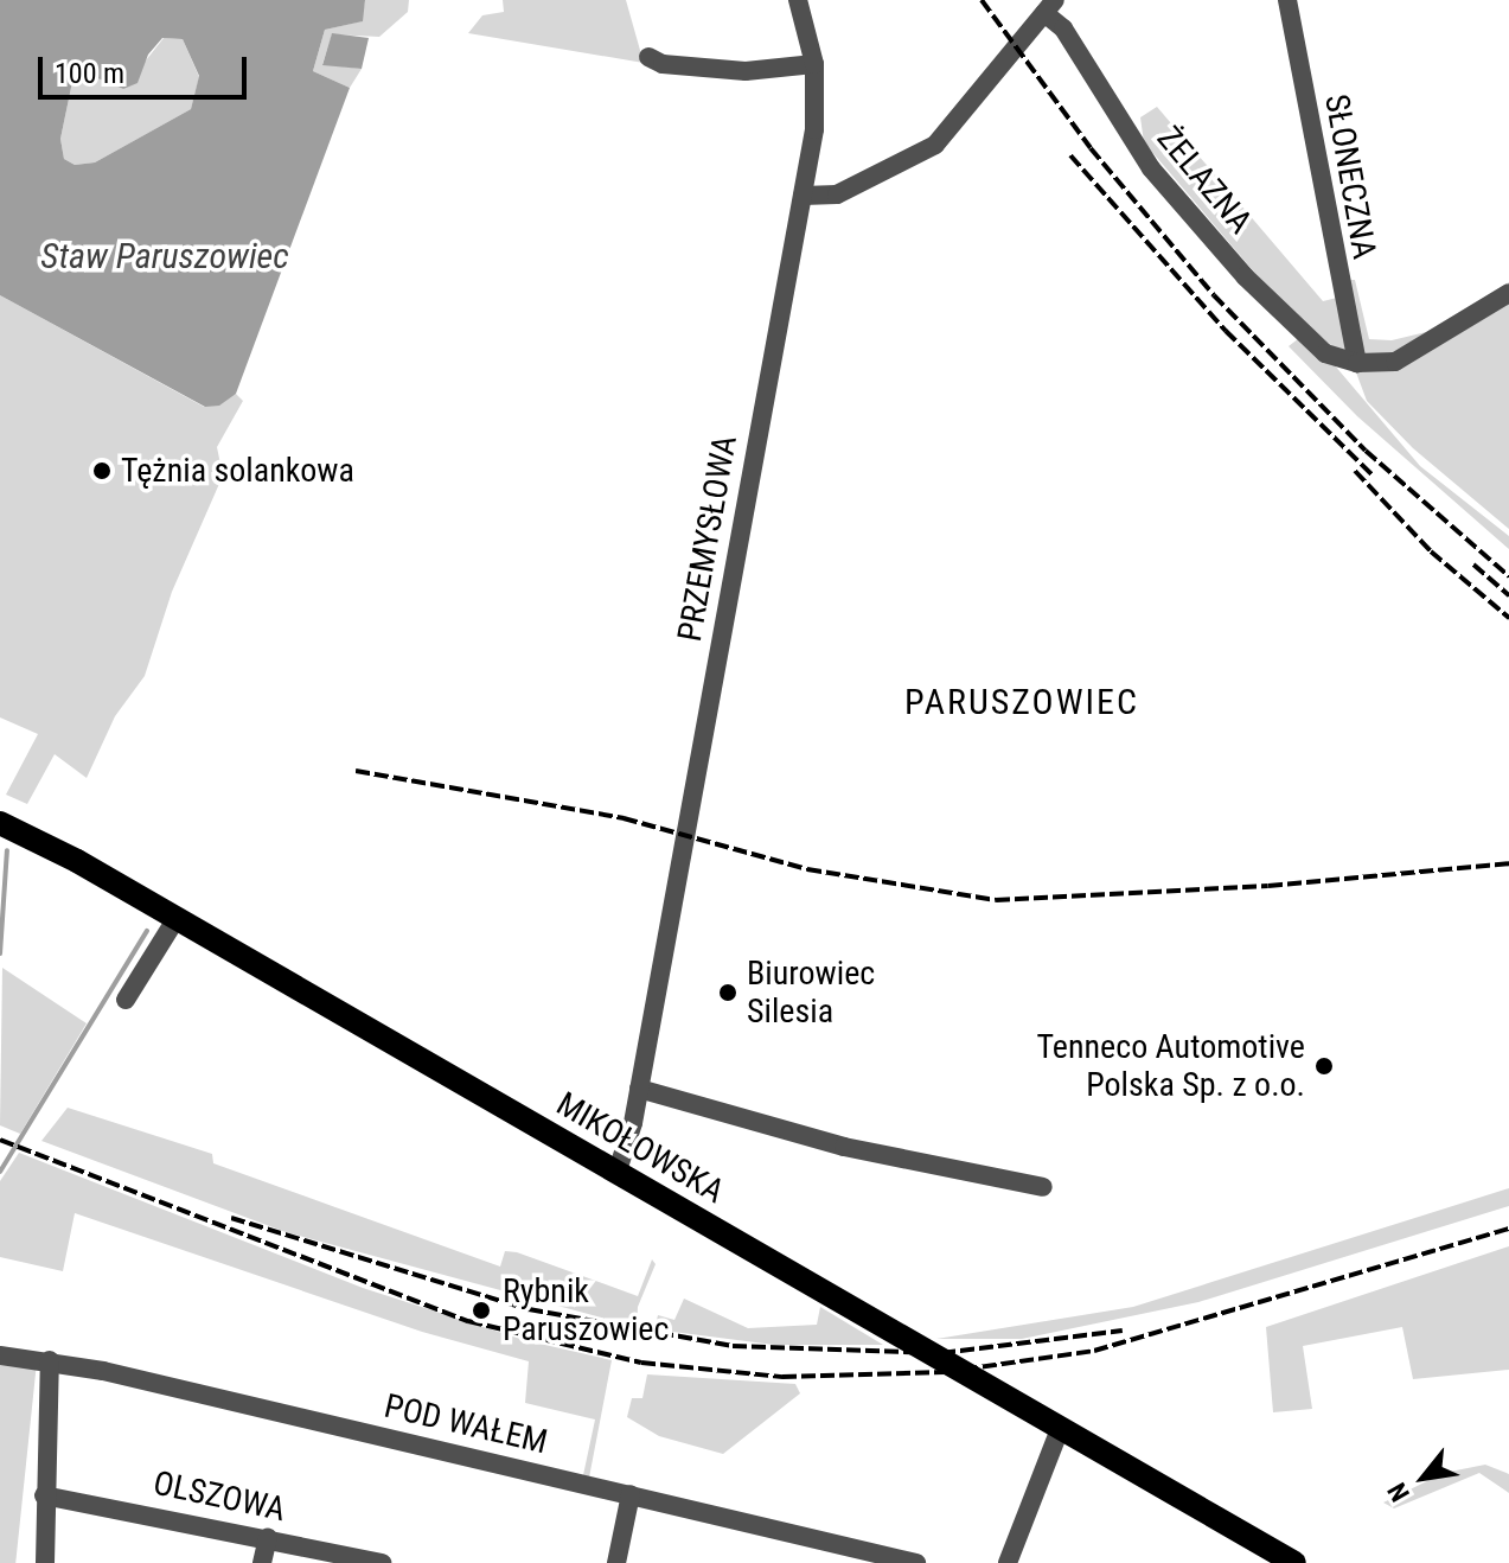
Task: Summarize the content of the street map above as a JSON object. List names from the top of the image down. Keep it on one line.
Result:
{"streets":{"main road":["MIKOŁOWSKA"],"street":["SŁONECZNA","ŻELAZNA","PRZEMYSŁOWA","POD WAŁEM","OLSZOWA"]},"crossings":[["SŁONECZNA","ŻELAZNA"],["PRZEMYSŁOWA","MIKOŁOWSKA"]],"districts":["PARUSZOWIEC"],"water":["Staw Paruszowiec"],"places":["Tężnia solankowa","Biurowiec Silesia","Tenneco Automotive Polska Sp. z o.o.","Rybnik Paruszowiec"],"scale_bar":"100 m","north":"bottom left"}
